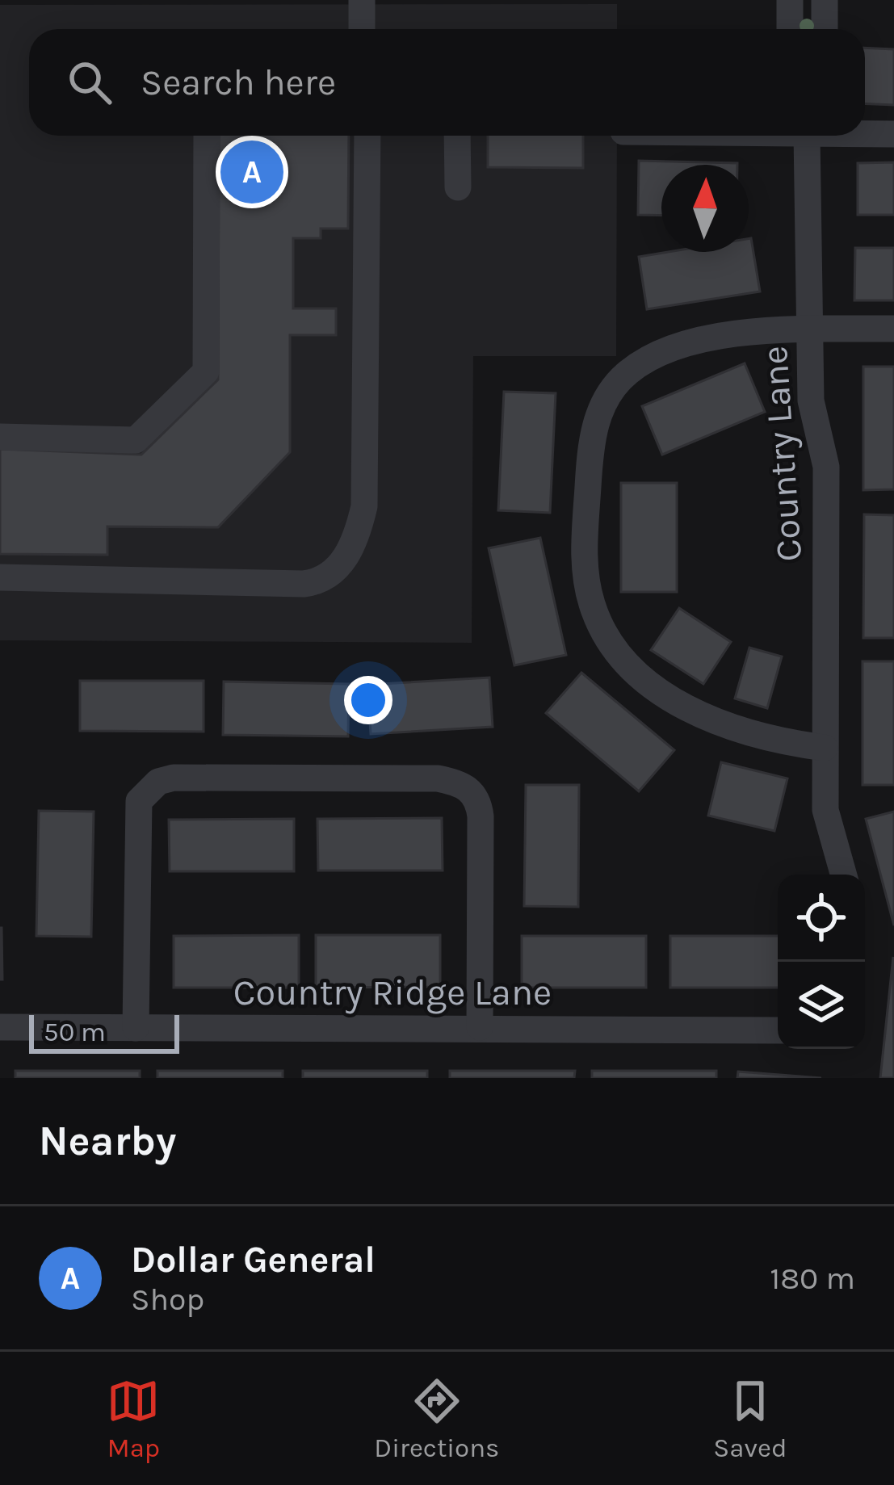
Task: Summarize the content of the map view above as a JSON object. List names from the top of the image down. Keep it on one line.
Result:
{"streets":{"street":["Country Lane","Country Ridge Lane"]},"scale_bar":"50 m","north":"top","page":{"search":"Search here","pins":"A","scale":"50 m","heading":"Nearby","list":[{"mark":"A","name":"Dollar General","note":"Shop","value":"180 m"}],"nav":["Map","Directions","Saved"]}}
